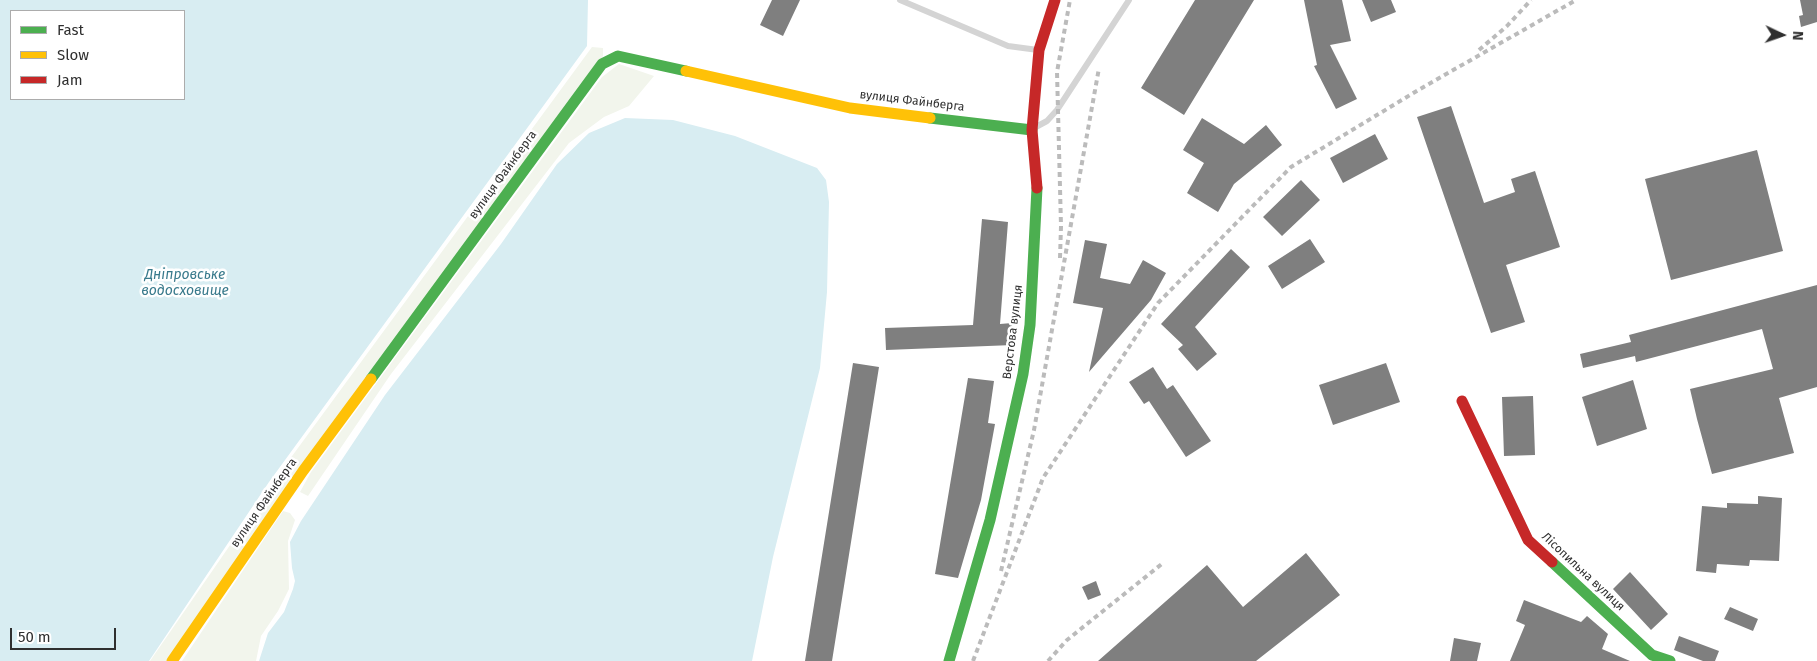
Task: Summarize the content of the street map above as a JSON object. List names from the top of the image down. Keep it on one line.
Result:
{"streets":{"street":["вулиця Файнберга","Верстова вулиця","Лісопильна вулиця"]},"crossings":[["вулиця Файнберга","Верстова вулиця"]],"water":["Дніпровське водосховище"],"legend":["Fast","Slow","Jam"],"scale_bar":"50 m","north":"right"}
